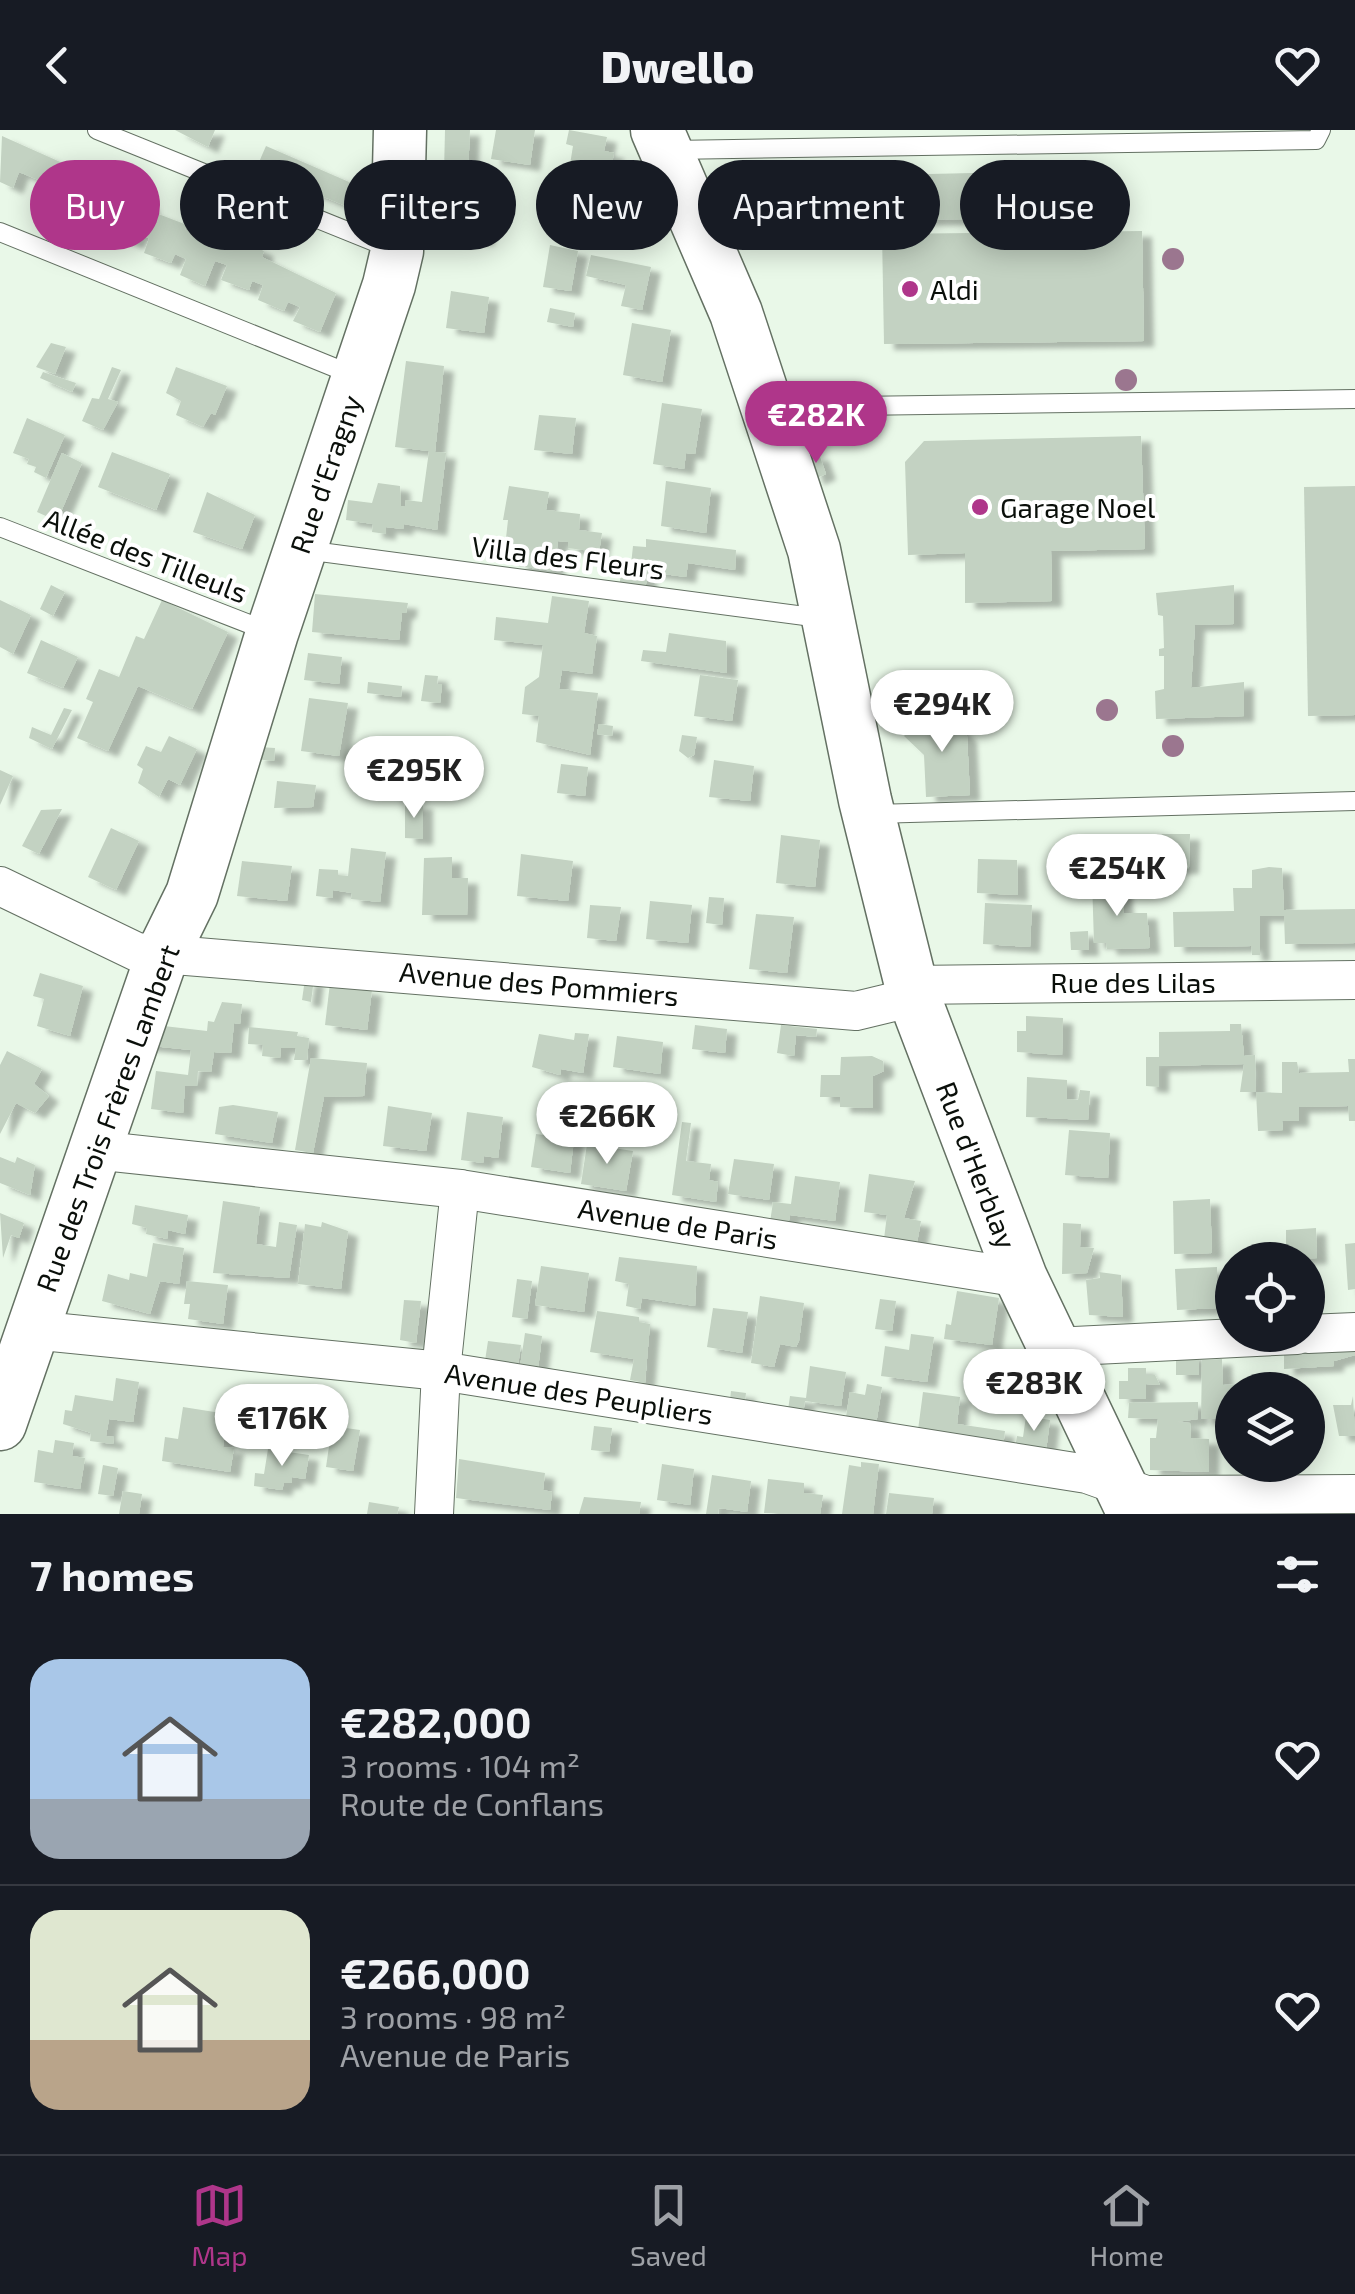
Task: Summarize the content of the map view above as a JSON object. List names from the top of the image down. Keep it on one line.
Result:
{"streets":{"main road":["Rue d'Eragny","Rue des Trois Frères Lambert","Rue d'Herblay"],"street":["Rue des Lilas","Avenue des Pommiers","Avenue de Paris","Avenue des Peupliers"],"lane":["Allée des Tilleuls","Villa des Fleurs"]},"crossings":[["Rue d'Eragny","Allée des Tilleuls"],["Rue d'Eragny","Villa des Fleurs"],["Rue d'Eragny","Rue des Trois Frères Lambert"],["Villa des Fleurs","Rue d'Herblay"],["Rue des Lilas","Avenue des Pommiers"],["Rue des Lilas","Rue d'Herblay"],["Avenue des Pommiers","Rue des Trois Frères Lambert"],["Avenue des Pommiers","Rue d'Herblay"],["Rue des Trois Frères Lambert","Avenue de Paris"],["Rue des Trois Frères Lambert","Avenue des Peupliers"],["Rue d'Herblay","Avenue de Paris"],["Rue d'Herblay","Avenue des Peupliers"]],"places":["Aldi","Garage Noel"],"page":{"header":"Dwello","chip":["Buy","Rent","Filters","New","Apartment","House"],"price":["€282K","€294K","€295K","€254K","€266K","€283K","€176K"],"heading":"7 homes","list":[{"name":"€282,000","note":"3 rooms · 104 m² · Route de Conflans"},{"name":"€266,000","note":"3 rooms · 98 m² · Avenue de Paris"}],"tabs":["Map","Saved","Home"]}}
